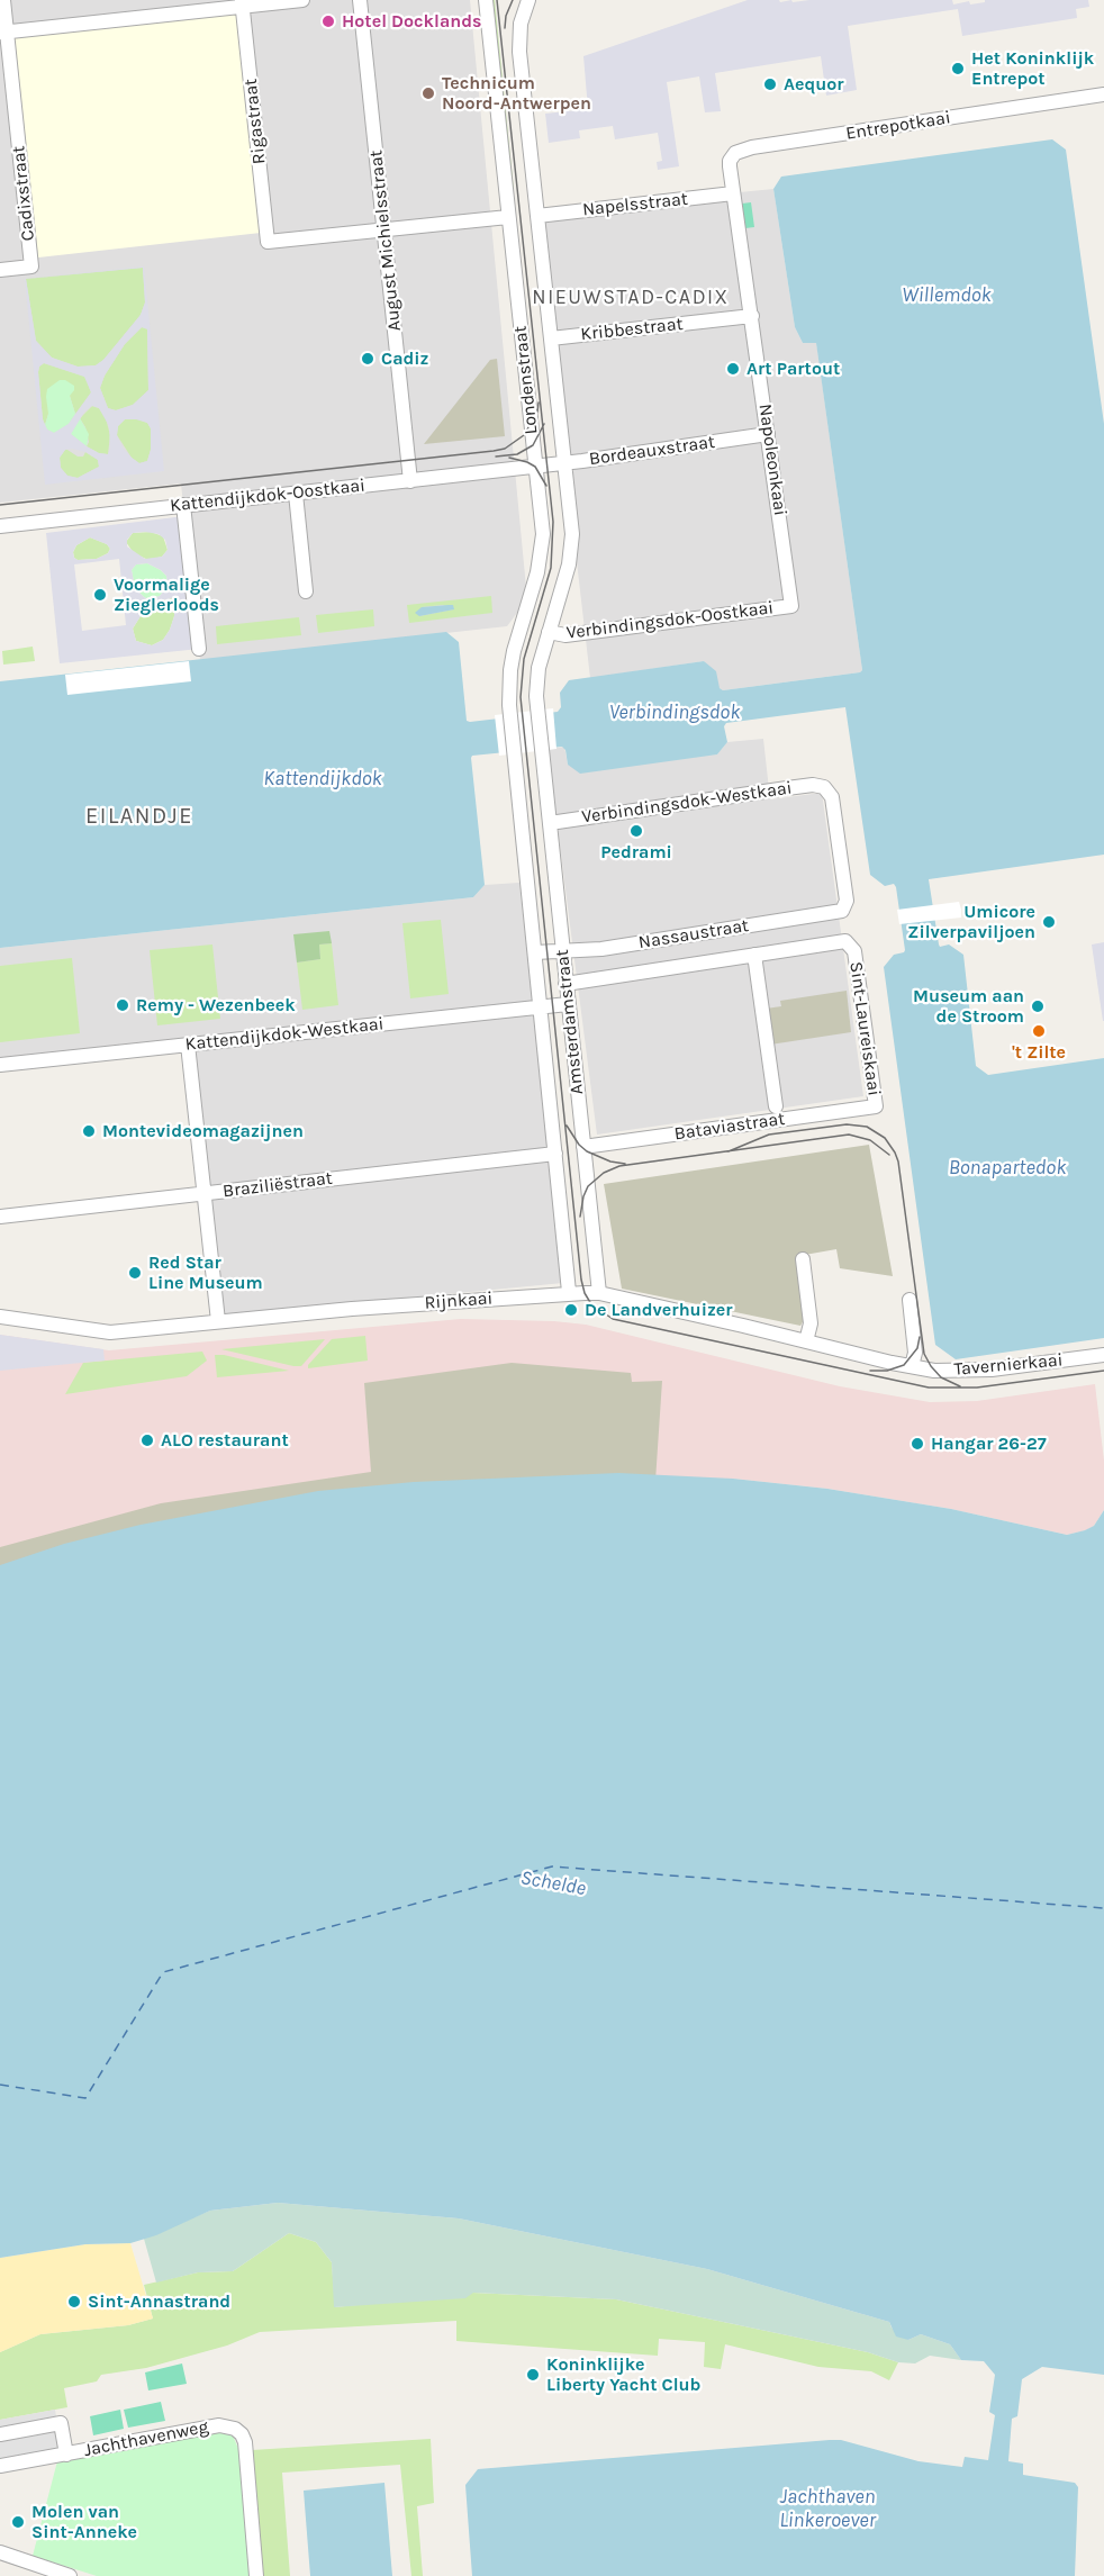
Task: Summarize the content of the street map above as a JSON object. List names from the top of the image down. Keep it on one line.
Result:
{"streets":{"street":["Rigastraat","Entrepotkaai","Cadixstraat","Napelsstraat","August Michielsstraat","Kribbestraat","Londenstraat","Bordeauxstraat","Napoleonkaai","Kattendijkdok-Oostkaai","Verbindingsdok-Oostkaai","Verbindingsdok-Westkaai","Nassaustraat","Amsterdamstraat","Sint-Laureiskaai","Kattendijkdok-Westkaai","Bataviastraat","Braziliëstraat","Rijnkaai","Tavernierkaai","Jachthavenweg"]},"crossings":[["Rigastraat","August Michielsstraat"],["Entrepotkaai","Napelsstraat"],["Entrepotkaai","Napoleonkaai"],["Napelsstraat","Londenstraat"],["Napelsstraat","Napoleonkaai"],["August Michielsstraat","Kattendijkdok-Oostkaai"],["Kribbestraat","Londenstraat"],["Kribbestraat","Napoleonkaai"],["Londenstraat","Bordeauxstraat"],["Londenstraat","Kattendijkdok-Oostkaai"],["Londenstraat","Verbindingsdok-Oostkaai"],["Londenstraat","Amsterdamstraat"],["Bordeauxstraat","Napoleonkaai"],["Bordeauxstraat","Kattendijkdok-Oostkaai"],["Napoleonkaai","Verbindingsdok-Oostkaai"],["Verbindingsdok-Westkaai","Nassaustraat"],["Verbindingsdok-Westkaai","Amsterdamstraat"],["Nassaustraat","Amsterdamstraat"],["Nassaustraat","Sint-Laureiskaai"],["Amsterdamstraat","Kattendijkdok-Westkaai"],["Amsterdamstraat","Bataviastraat"],["Amsterdamstraat","Braziliëstraat"],["Amsterdamstraat","Rijnkaai"],["Sint-Laureiskaai","Bataviastraat"],["Rijnkaai","Tavernierkaai"]],"districts":["NIEUWSTAD-CADIX","EILANDJE"],"water":["Willemdok","Verbindingsdok","Kattendijkdok","Bonapartedok","Schelde","Jachthaven Linkeroever"],"places":["Hotel Docklands","Het Koninklijk Entrepot","Aequor","Technicum Noord-Antwerpen","Cadiz","Art Partout","Voormalige Zieglerloods","Pedrami","Umicore Zilverpaviljoen","Remy - Wezenbeek","Museum aan de Stroom","'t Zilte","Montevideomagazijnen","Red Star Line Museum","De Landverhuizer","ALO restaurant","Hangar 26-27","Sint-Annastrand","Koninklijke Liberty Yacht Club","Molen van Sint-Anneke"]}
